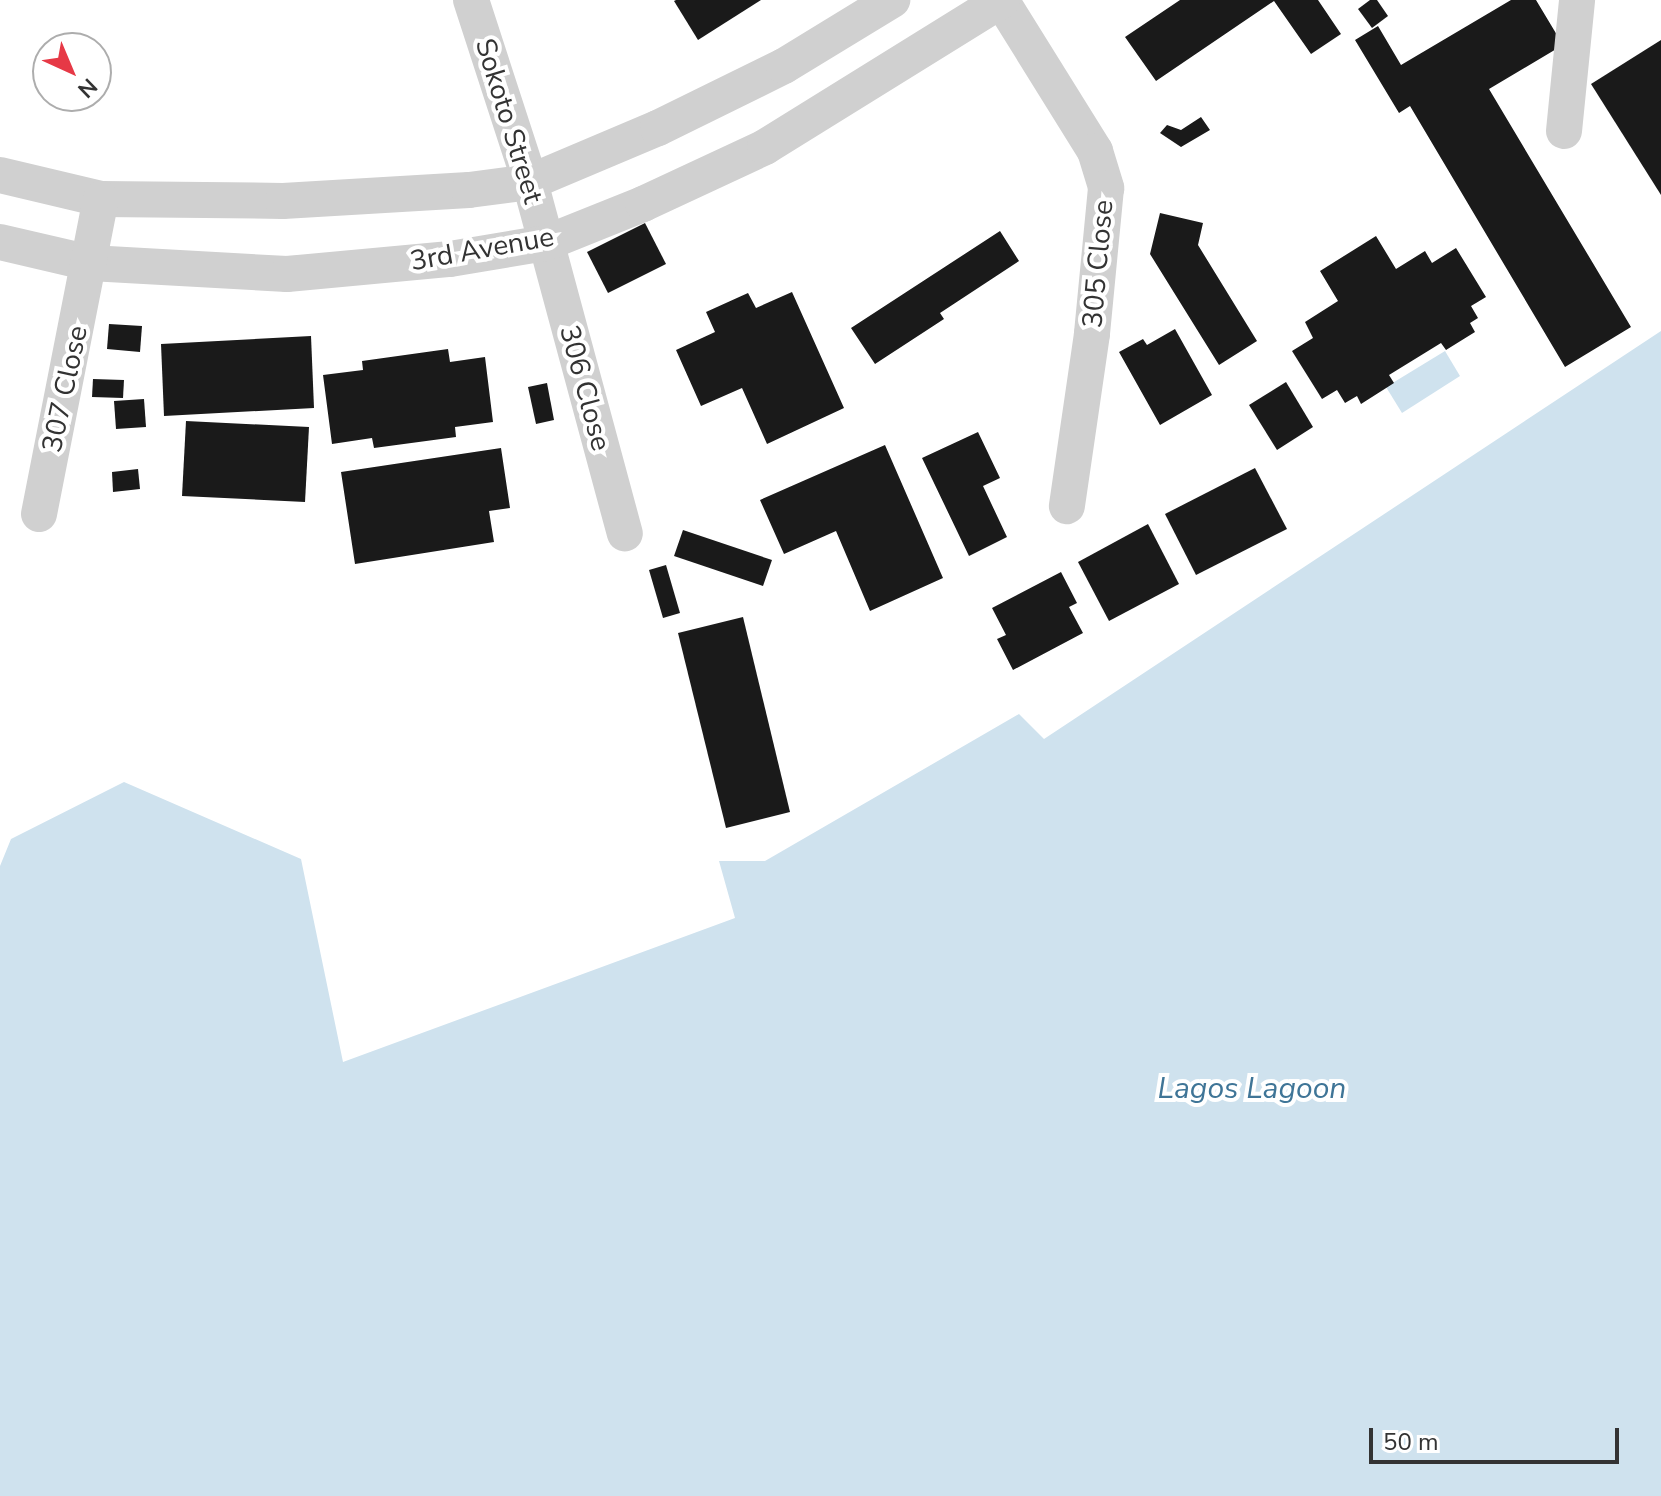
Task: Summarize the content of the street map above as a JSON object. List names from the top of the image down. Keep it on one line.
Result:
{"streets":{"street":["Sokoto Street","3rd Avenue","305 Close","306 Close","307 Close"]},"crossings":[["Sokoto Street","3rd Avenue"],["Sokoto Street","306 Close"],["3rd Avenue","305 Close"],["3rd Avenue","306 Close"],["3rd Avenue","307 Close"]],"water":["Lagos Lagoon"],"scale_bar":"50 m","north":"bottom right"}
